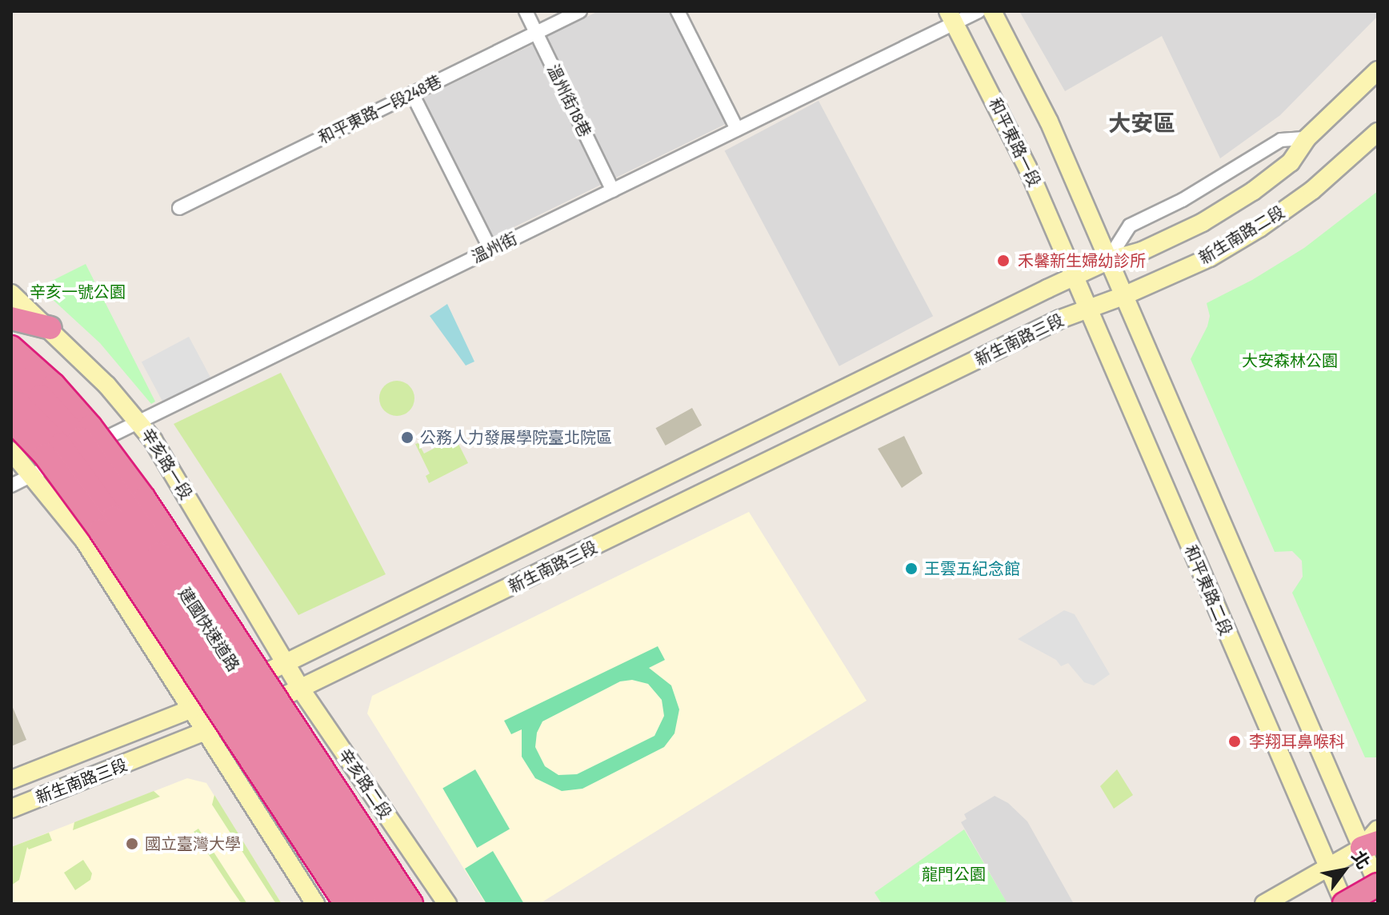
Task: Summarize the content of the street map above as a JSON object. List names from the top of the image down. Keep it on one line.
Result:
{"streets":{"highway":["建國快速道路"],"main road":["和平東路一段","新生南路二段","新生南路三段","辛亥路一段","和平東路二段","辛亥路二段"],"street":["溫州街18巷","和平東路一段248巷","溫州街"]},"crossings":[["溫州街18巷","和平東路一段248巷"],["溫州街18巷","溫州街"],["和平東路一段","新生南路二段"],["和平東路一段","溫州街"],["和平東路一段","新生南路三段"],["和平東路一段","和平東路二段"],["新生南路二段","新生南路三段"],["新生南路二段","和平東路二段"],["溫州街","辛亥路一段"],["新生南路三段","辛亥路一段"],["新生南路三段","和平東路二段"],["新生南路三段","辛亥路二段"],["辛亥路一段","辛亥路二段"]],"districts":["大安區"],"parks":["辛亥一號公園","大安森林公園","龍門公園"],"places":["禾馨新生婦幼診所","公務人力發展學院臺北院區","王雲五紀念館","李翔耳鼻喉科","國立臺灣大學"],"north":"top right"}
